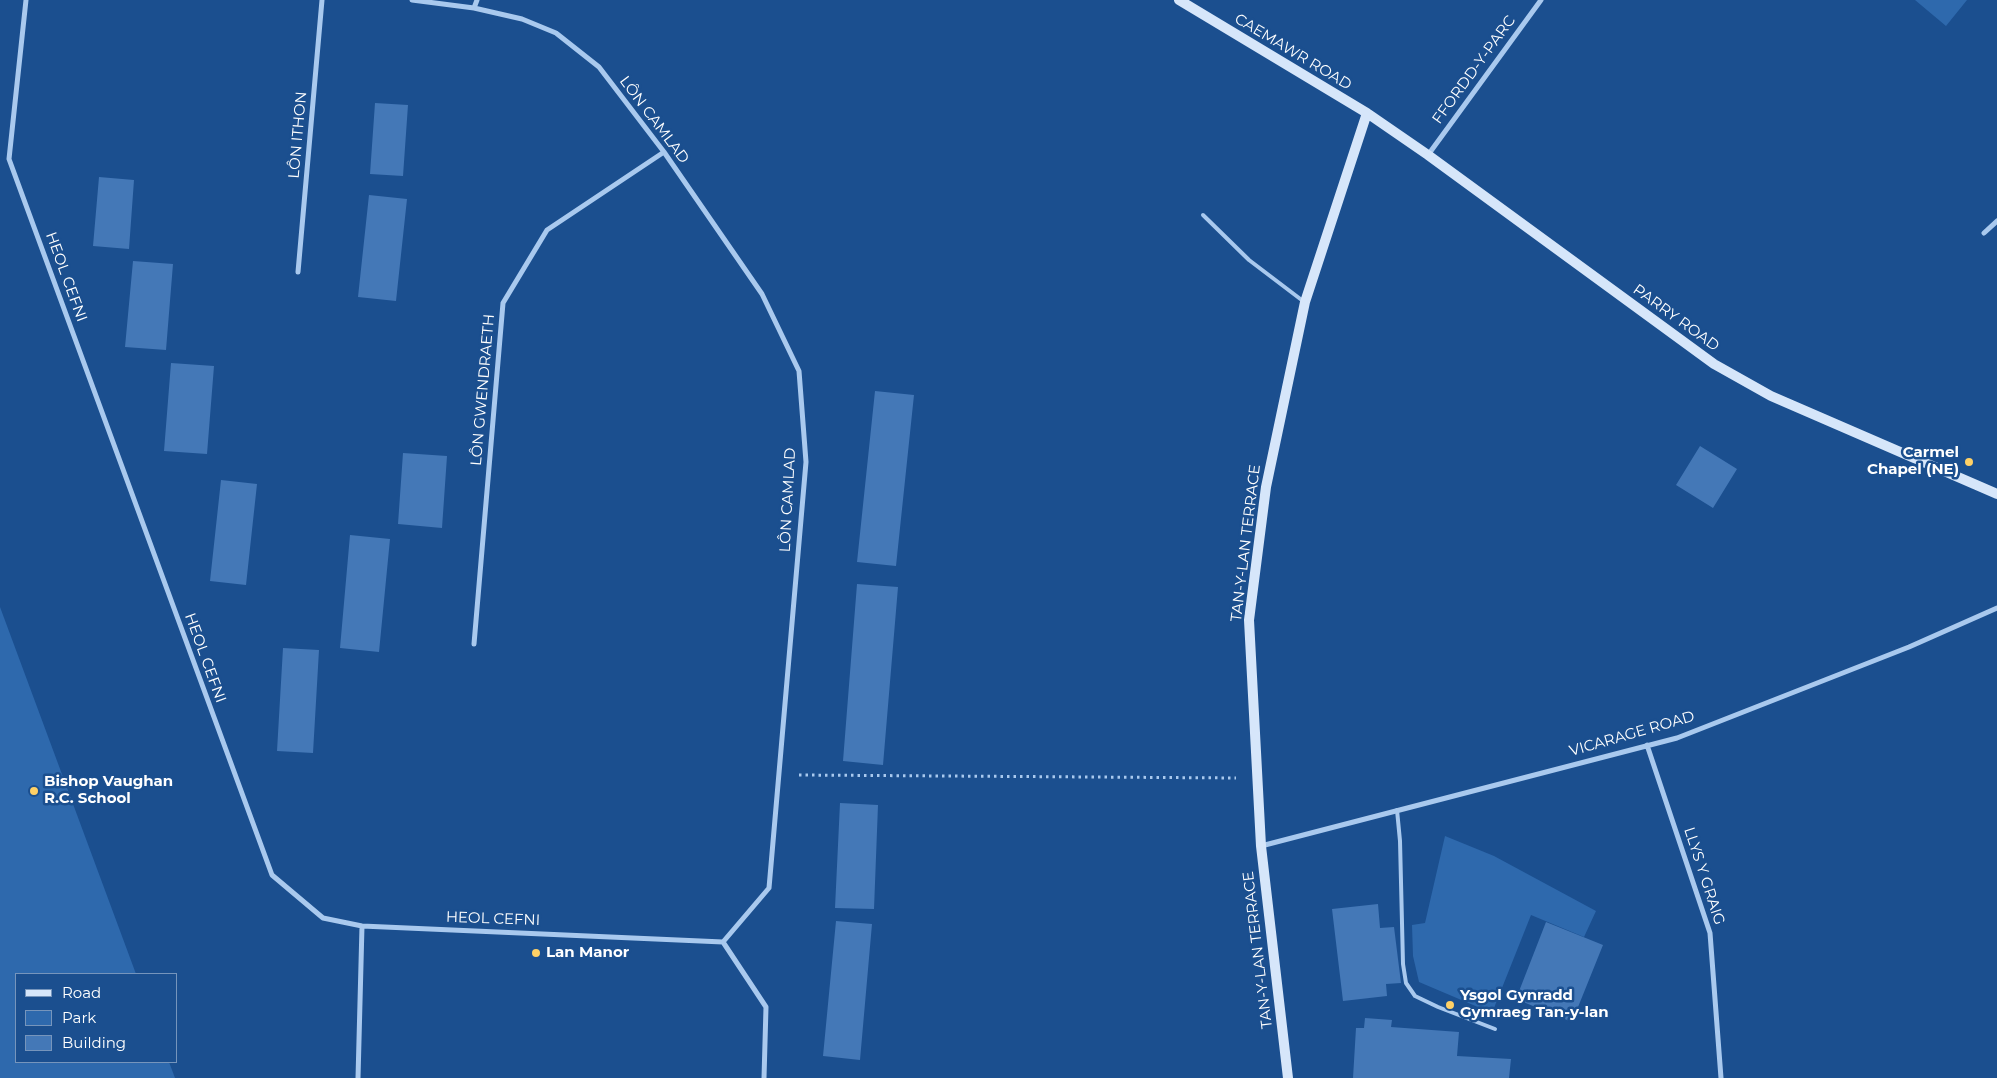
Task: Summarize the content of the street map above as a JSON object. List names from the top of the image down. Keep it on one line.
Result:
{"streets":{"street":["CAEMAWR ROAD","FFORDD-Y-PARC","LÔN CAMLAD","LÔN ITHON","HEOL CEFNI","PARRY ROAD","LÔN GWENDRAETH","TAN-Y-LAN TERRACE","VICARAGE ROAD","LLYS Y GRAIG"]},"crossings":[["CAEMAWR ROAD","PARRY ROAD"],["CAEMAWR ROAD","TAN-Y-LAN TERRACE"],["FFORDD-Y-PARC","PARRY ROAD"],["LÔN CAMLAD","HEOL CEFNI"],["LÔN CAMLAD","LÔN GWENDRAETH"],["PARRY ROAD","TAN-Y-LAN TERRACE"],["TAN-Y-LAN TERRACE","VICARAGE ROAD"],["VICARAGE ROAD","LLYS Y GRAIG"]],"places":["Carmel Chapel (NE)","Bishop Vaughan R.C. School","Lan Manor","Ysgol Gynradd Gymraeg Tan-y-lan"],"legend":["Road","Park","Building"]}
